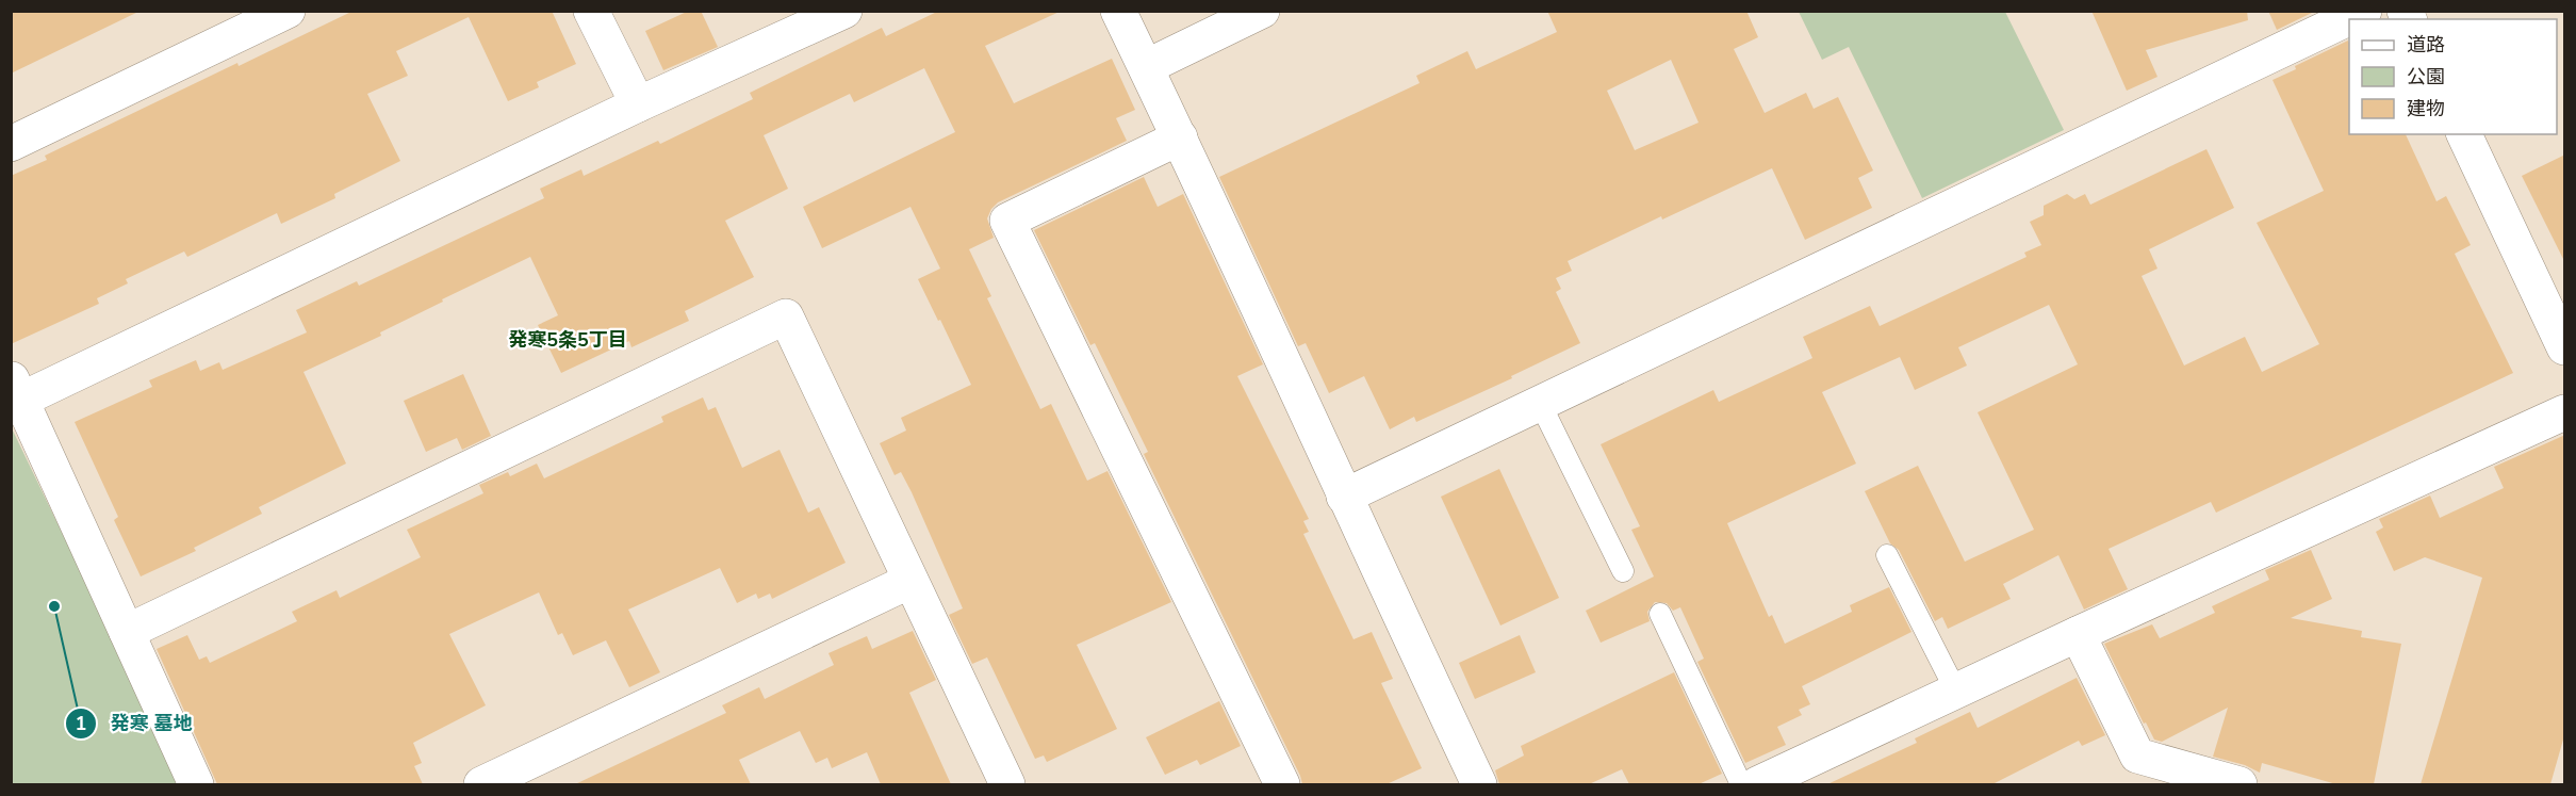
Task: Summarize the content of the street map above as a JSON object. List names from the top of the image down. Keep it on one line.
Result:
{"districts":["発寒5条5丁目"],"places":["発寒 墓地"],"legend":["道路","公園","建物"]}
